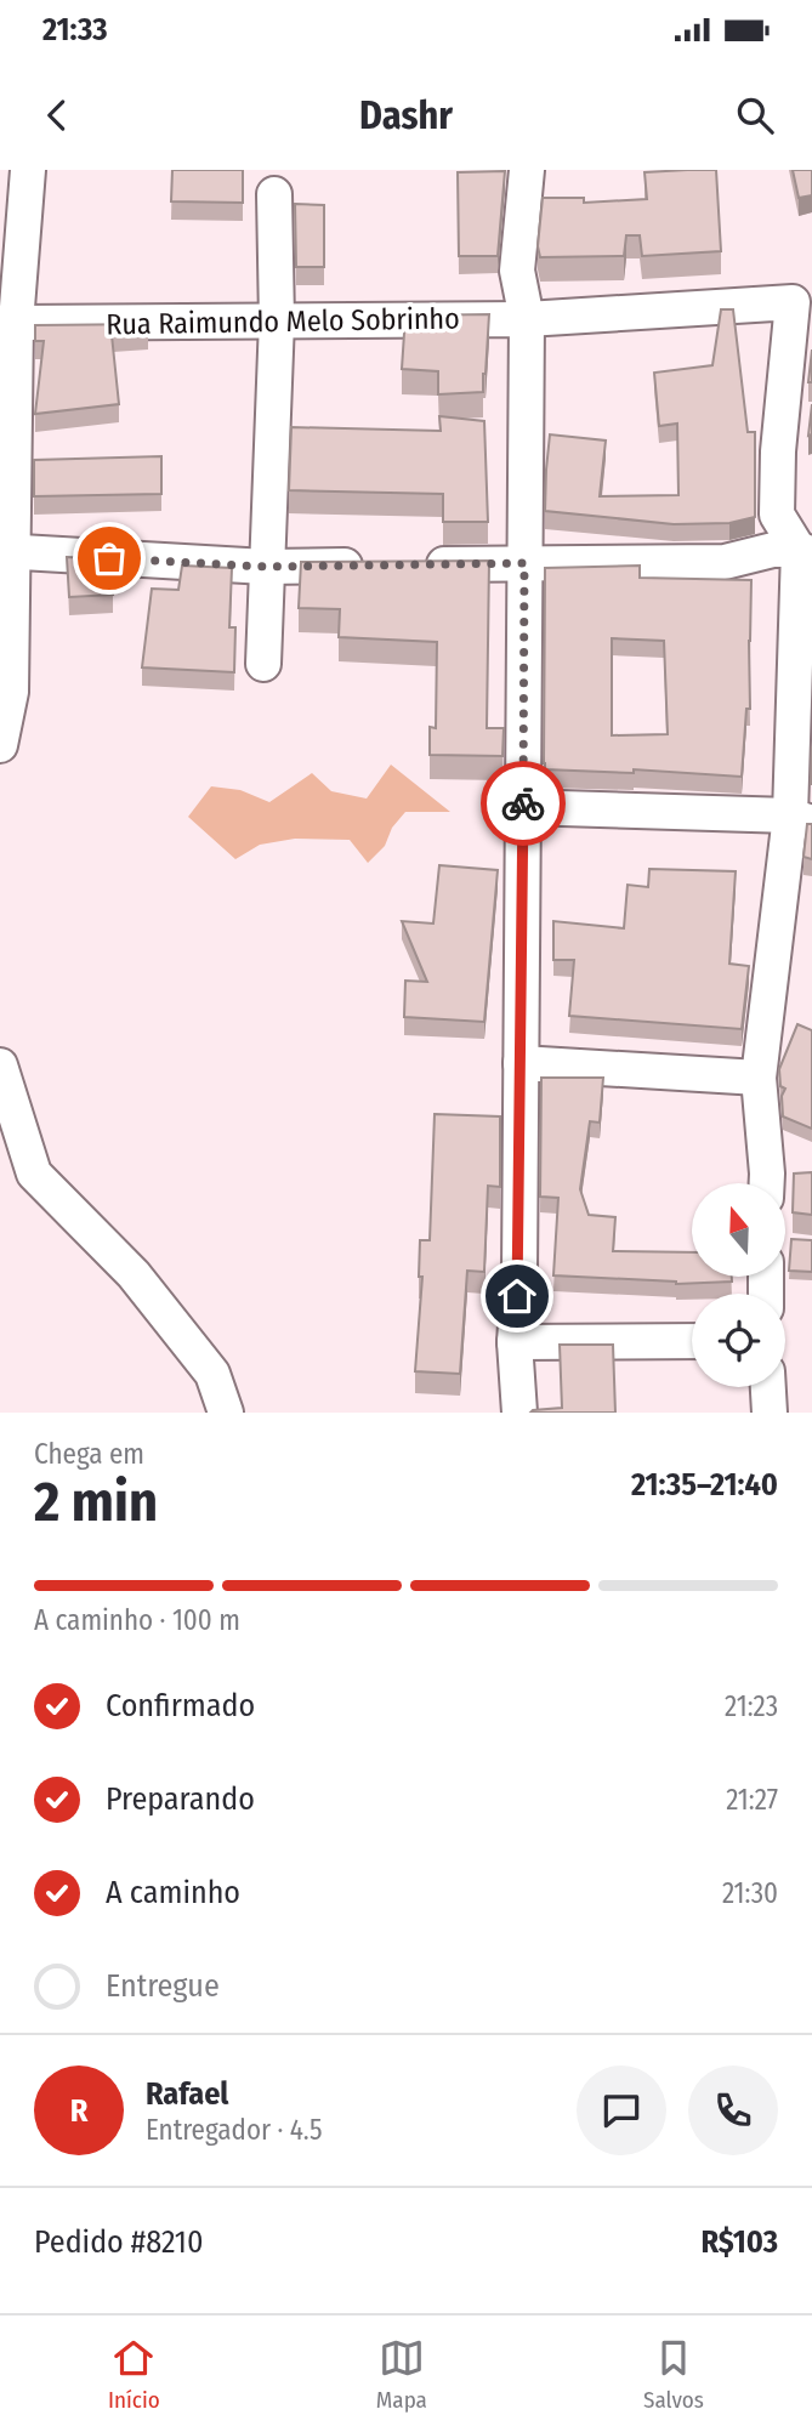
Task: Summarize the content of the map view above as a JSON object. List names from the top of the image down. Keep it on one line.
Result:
{"streets":{"street":["Rua Raimundo Melo Sobrinho"]},"north":"top","page":{"status":"21:33","header":"Dashr","heading":["2 min","Chega em","21:35–21:40"],"panel":["Rafael","Entregador · 4.5","Pedido #8210","R$103"],"bar":"A caminho · 100 m","list":[["Confirmado","21:23"],["Preparando","21:27"],["A caminho","21:30"],"Entregue"],"round":"R","tabs":["Início","Mapa","Salvos"]}}
